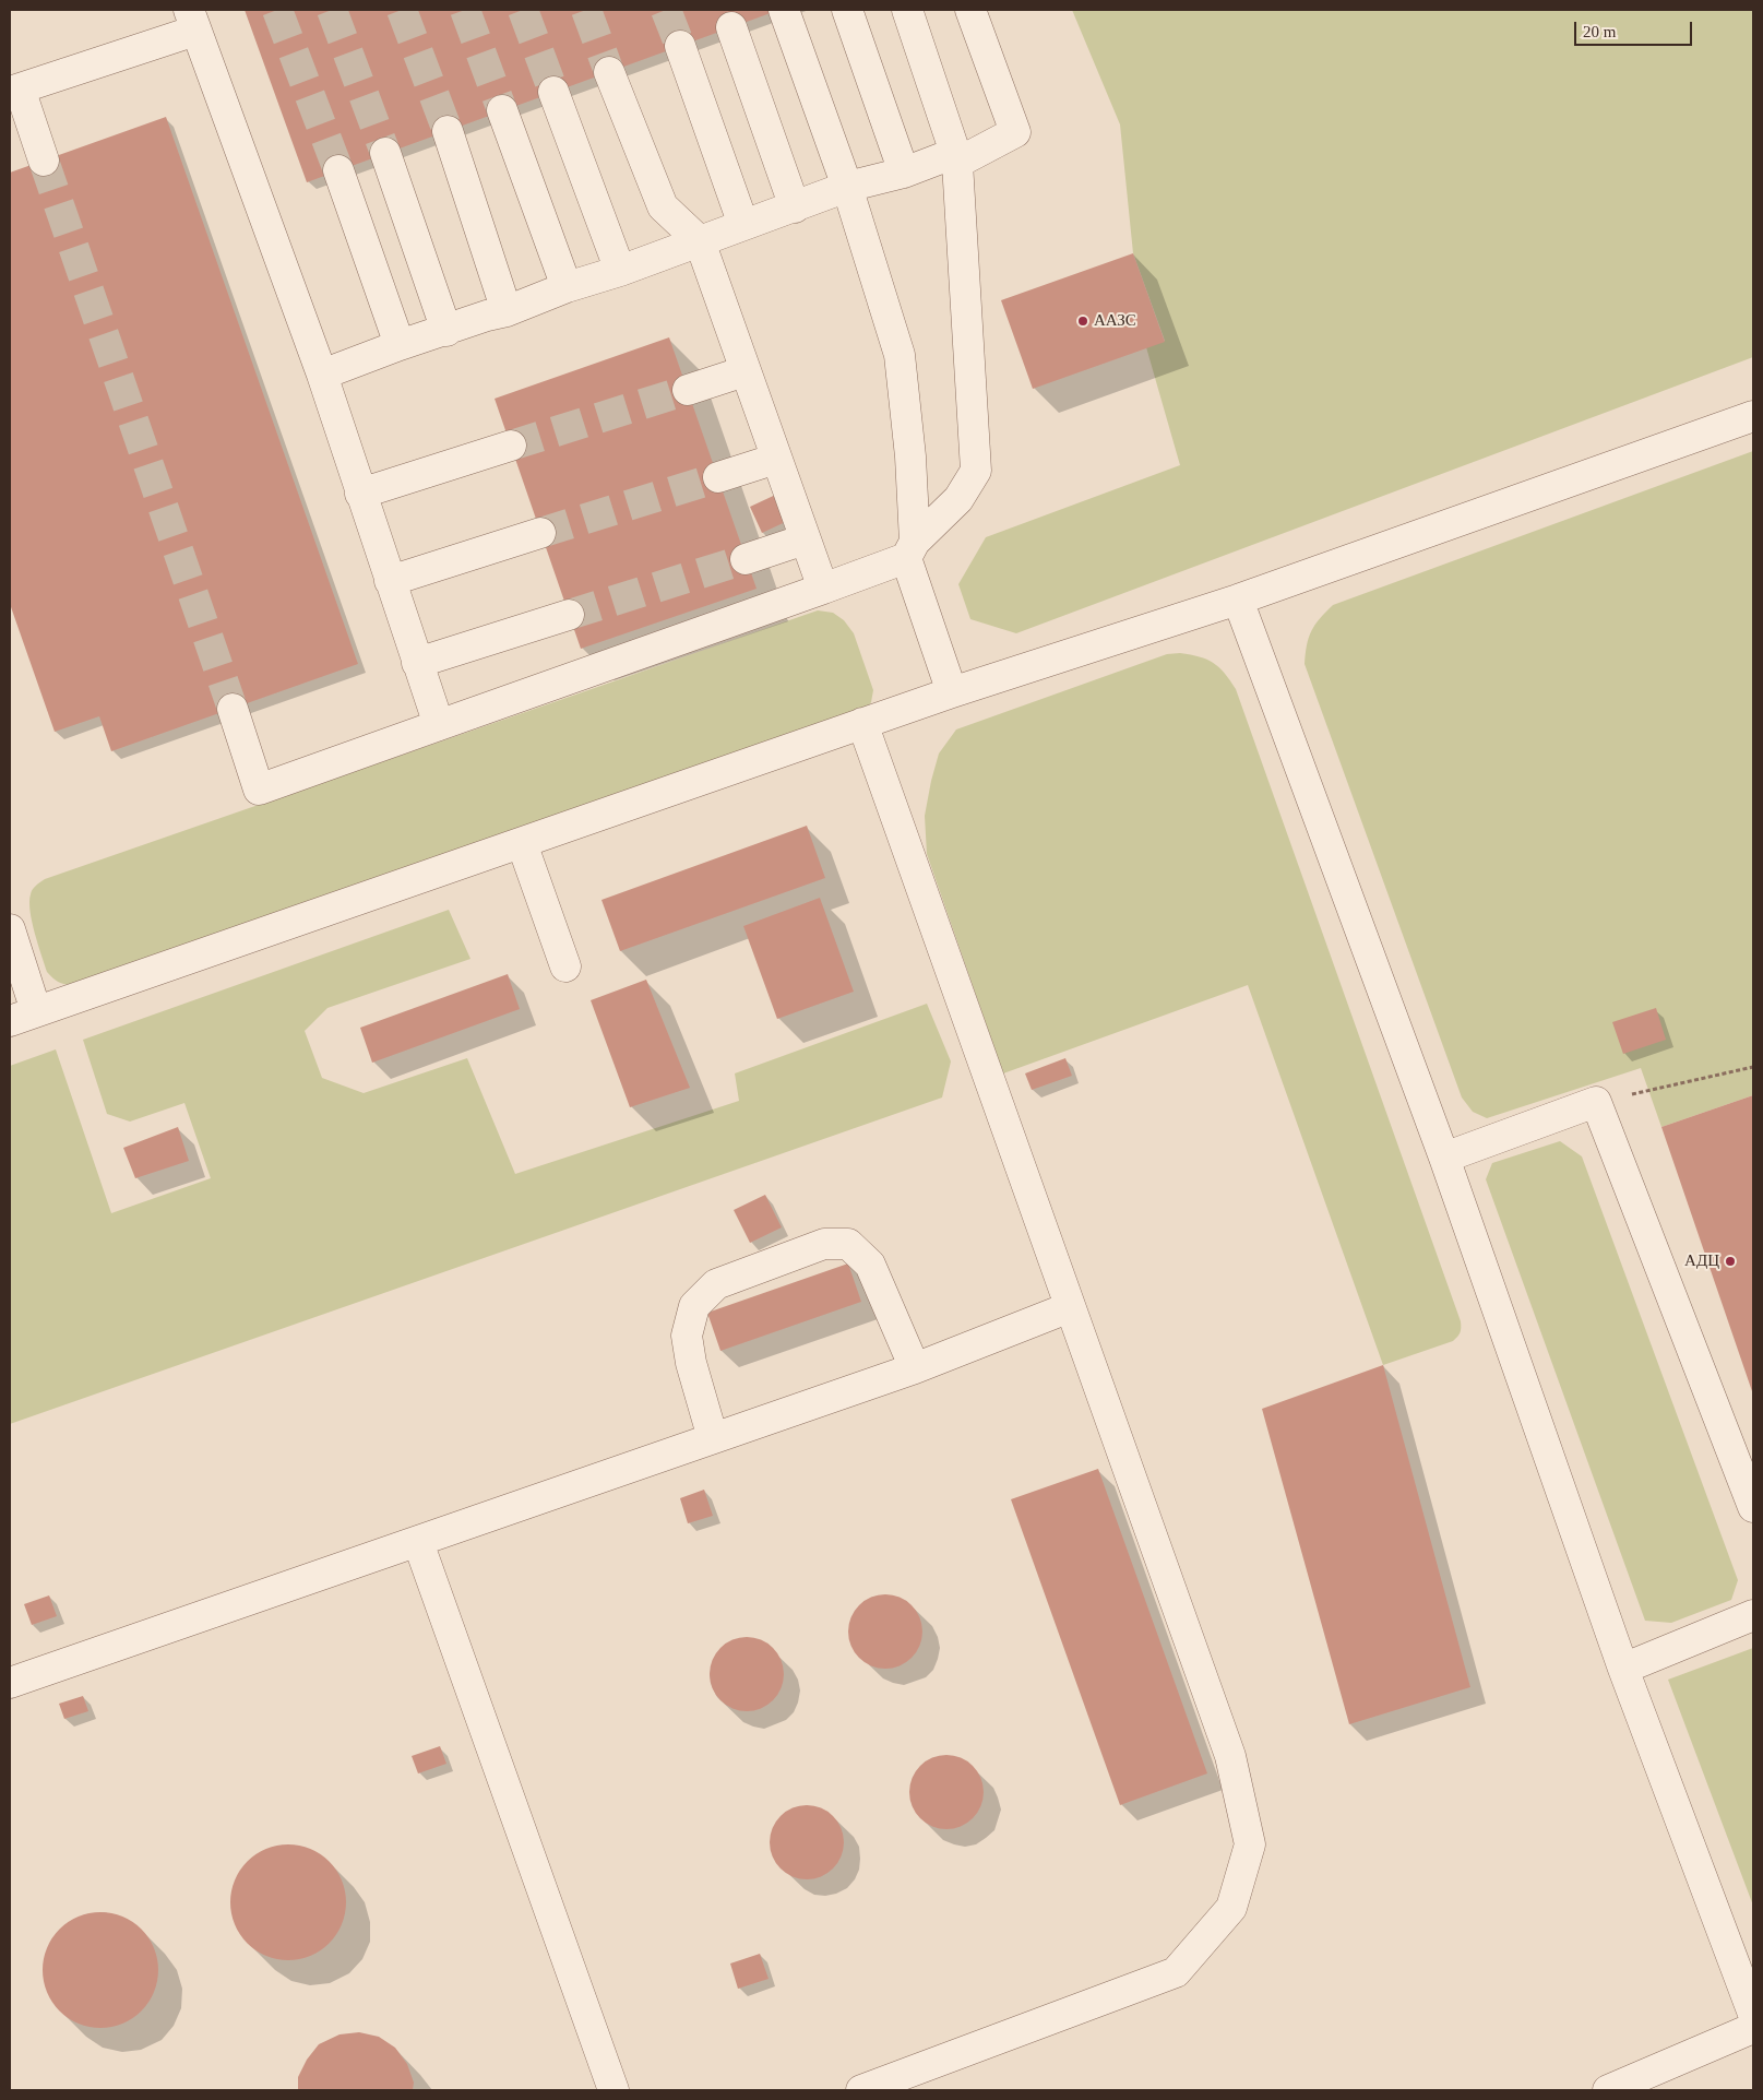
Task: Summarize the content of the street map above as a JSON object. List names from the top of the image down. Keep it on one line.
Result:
{"places":["ААЗС","АДЦ"],"scale_bar":"20 m"}
